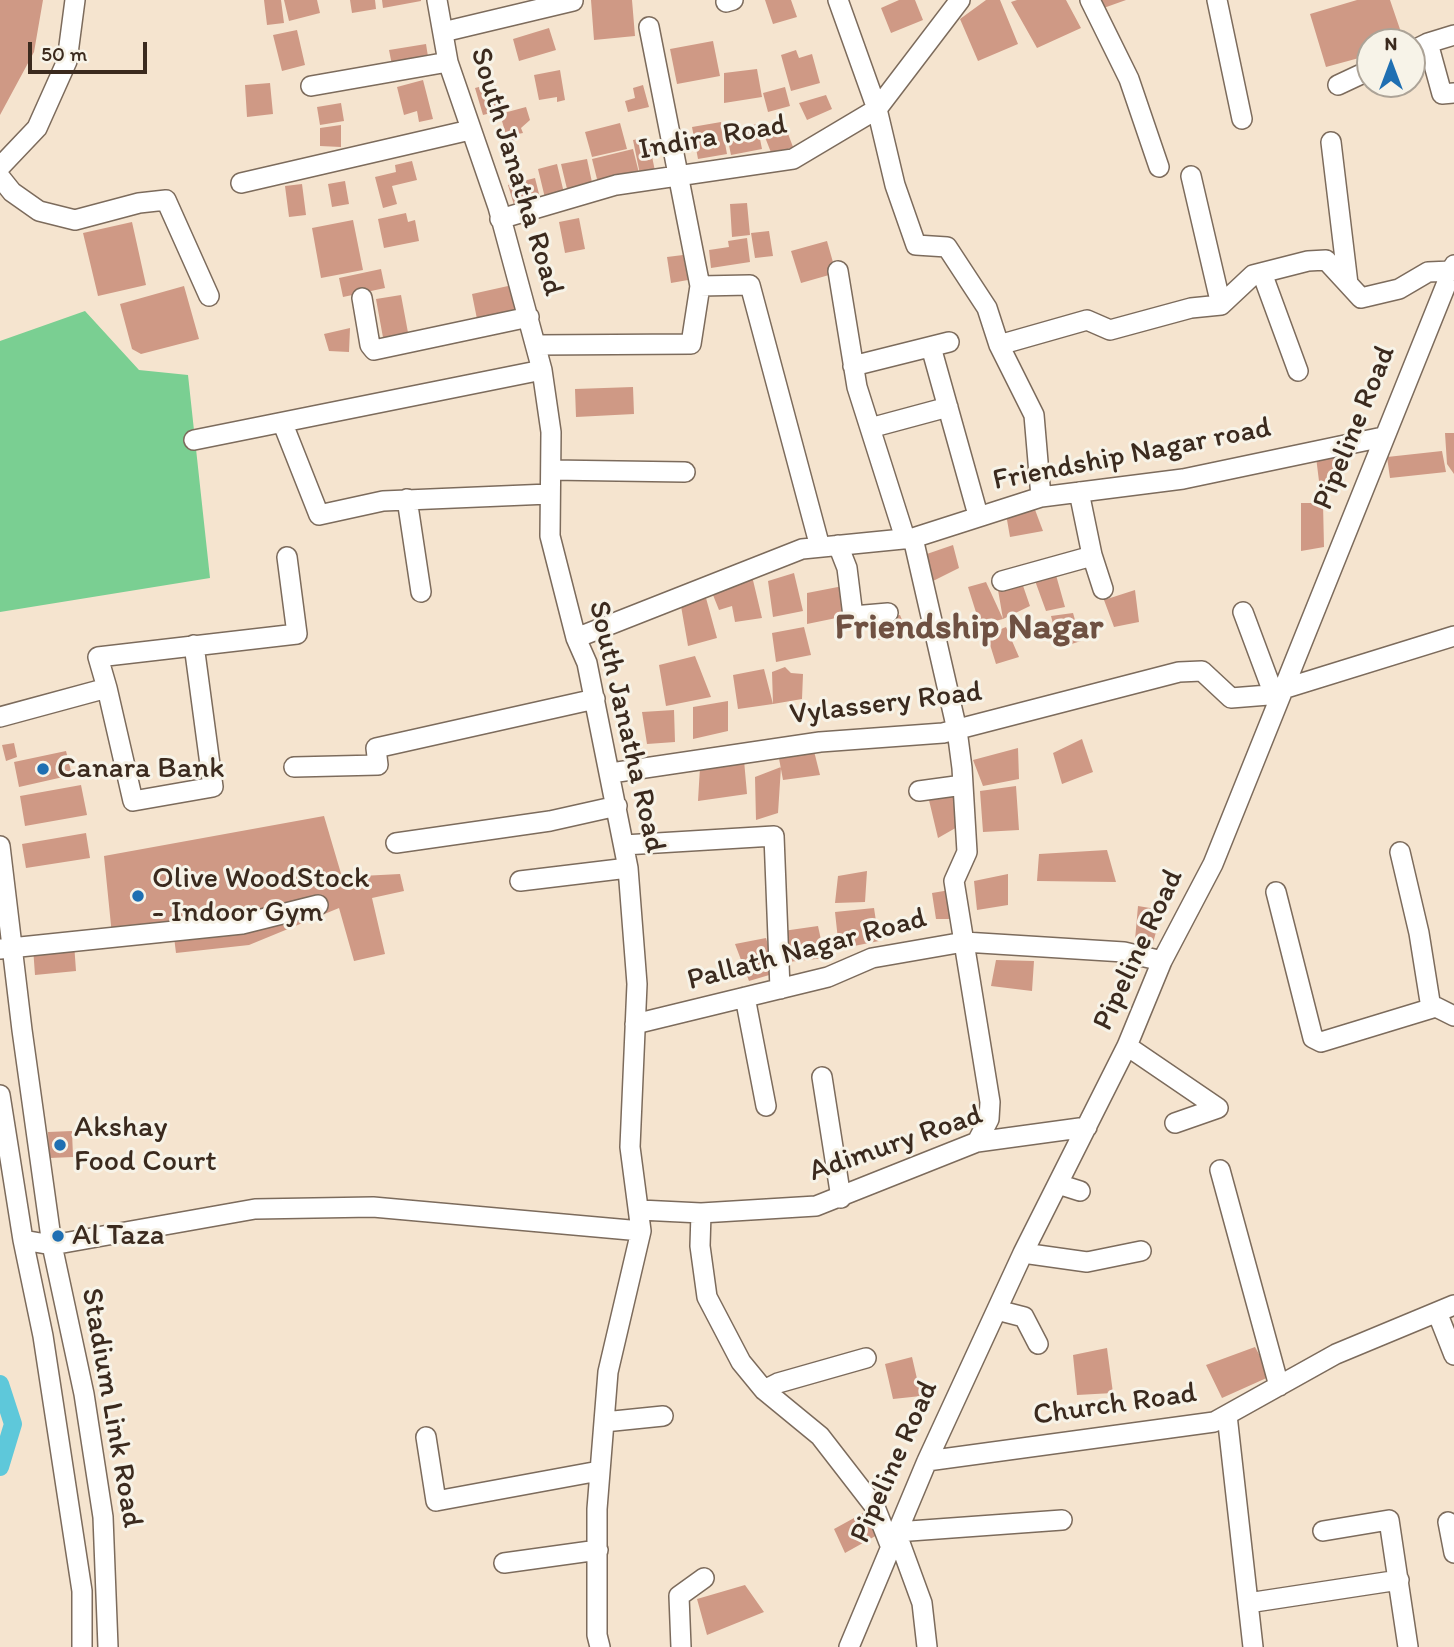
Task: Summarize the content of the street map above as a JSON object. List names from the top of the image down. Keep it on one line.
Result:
{"streets":{"street":["Indira Road","South Janatha Road","Pipeline Road","Friendship Nagar road","Vylassery Road","Pallath Nagar Road","Adimury Road","Church Road","Stadium Link Road"]},"crossings":[["Indira Road","South Janatha Road"],["South Janatha Road","Friendship Nagar road"],["South Janatha Road","Vylassery Road"],["South Janatha Road","Pallath Nagar Road"],["South Janatha Road","Adimury Road"],["Pipeline Road","Friendship Nagar road"],["Pipeline Road","Vylassery Road"],["Pipeline Road","Pallath Nagar Road"],["Pipeline Road","Adimury Road"],["Pipeline Road","Church Road"]],"districts":["Friendship Nagar"],"places":["Canara Bank","Olive WoodStock - Indoor Gym","Akshay Food Court","Al Taza"],"scale_bar":"50 m","north":"top"}
